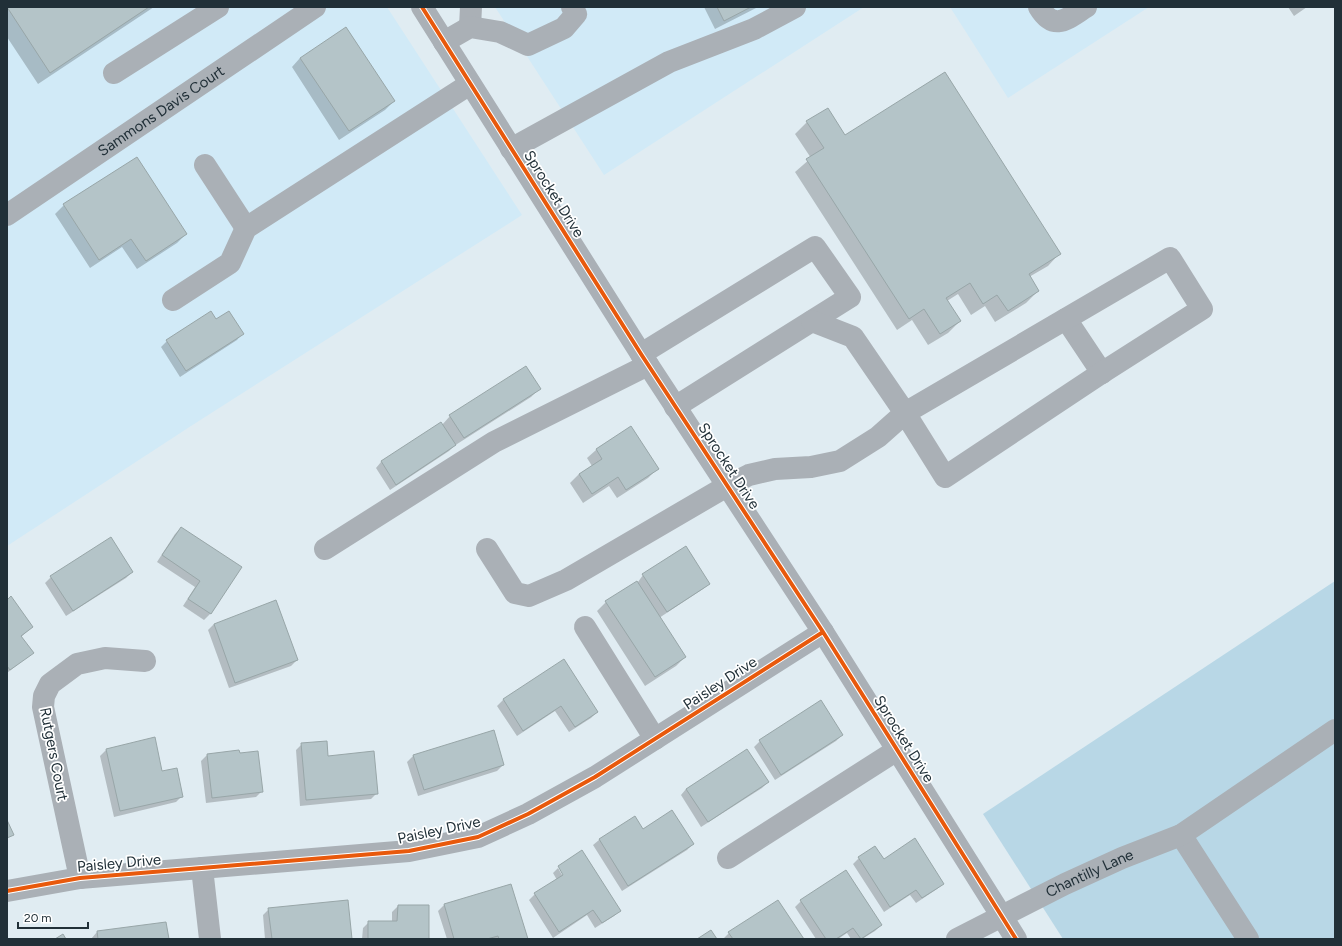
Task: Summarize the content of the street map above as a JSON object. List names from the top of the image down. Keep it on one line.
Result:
{"streets":{"street":["Sammons Davis Court","Sprocket Drive","Paisley Drive","Rutgers Court","Chantilly Lane"]},"crossings":[["Sprocket Drive","Paisley Drive"],["Sprocket Drive","Chantilly Lane"],["Paisley Drive","Rutgers Court"]],"scale_bar":"20 m"}
